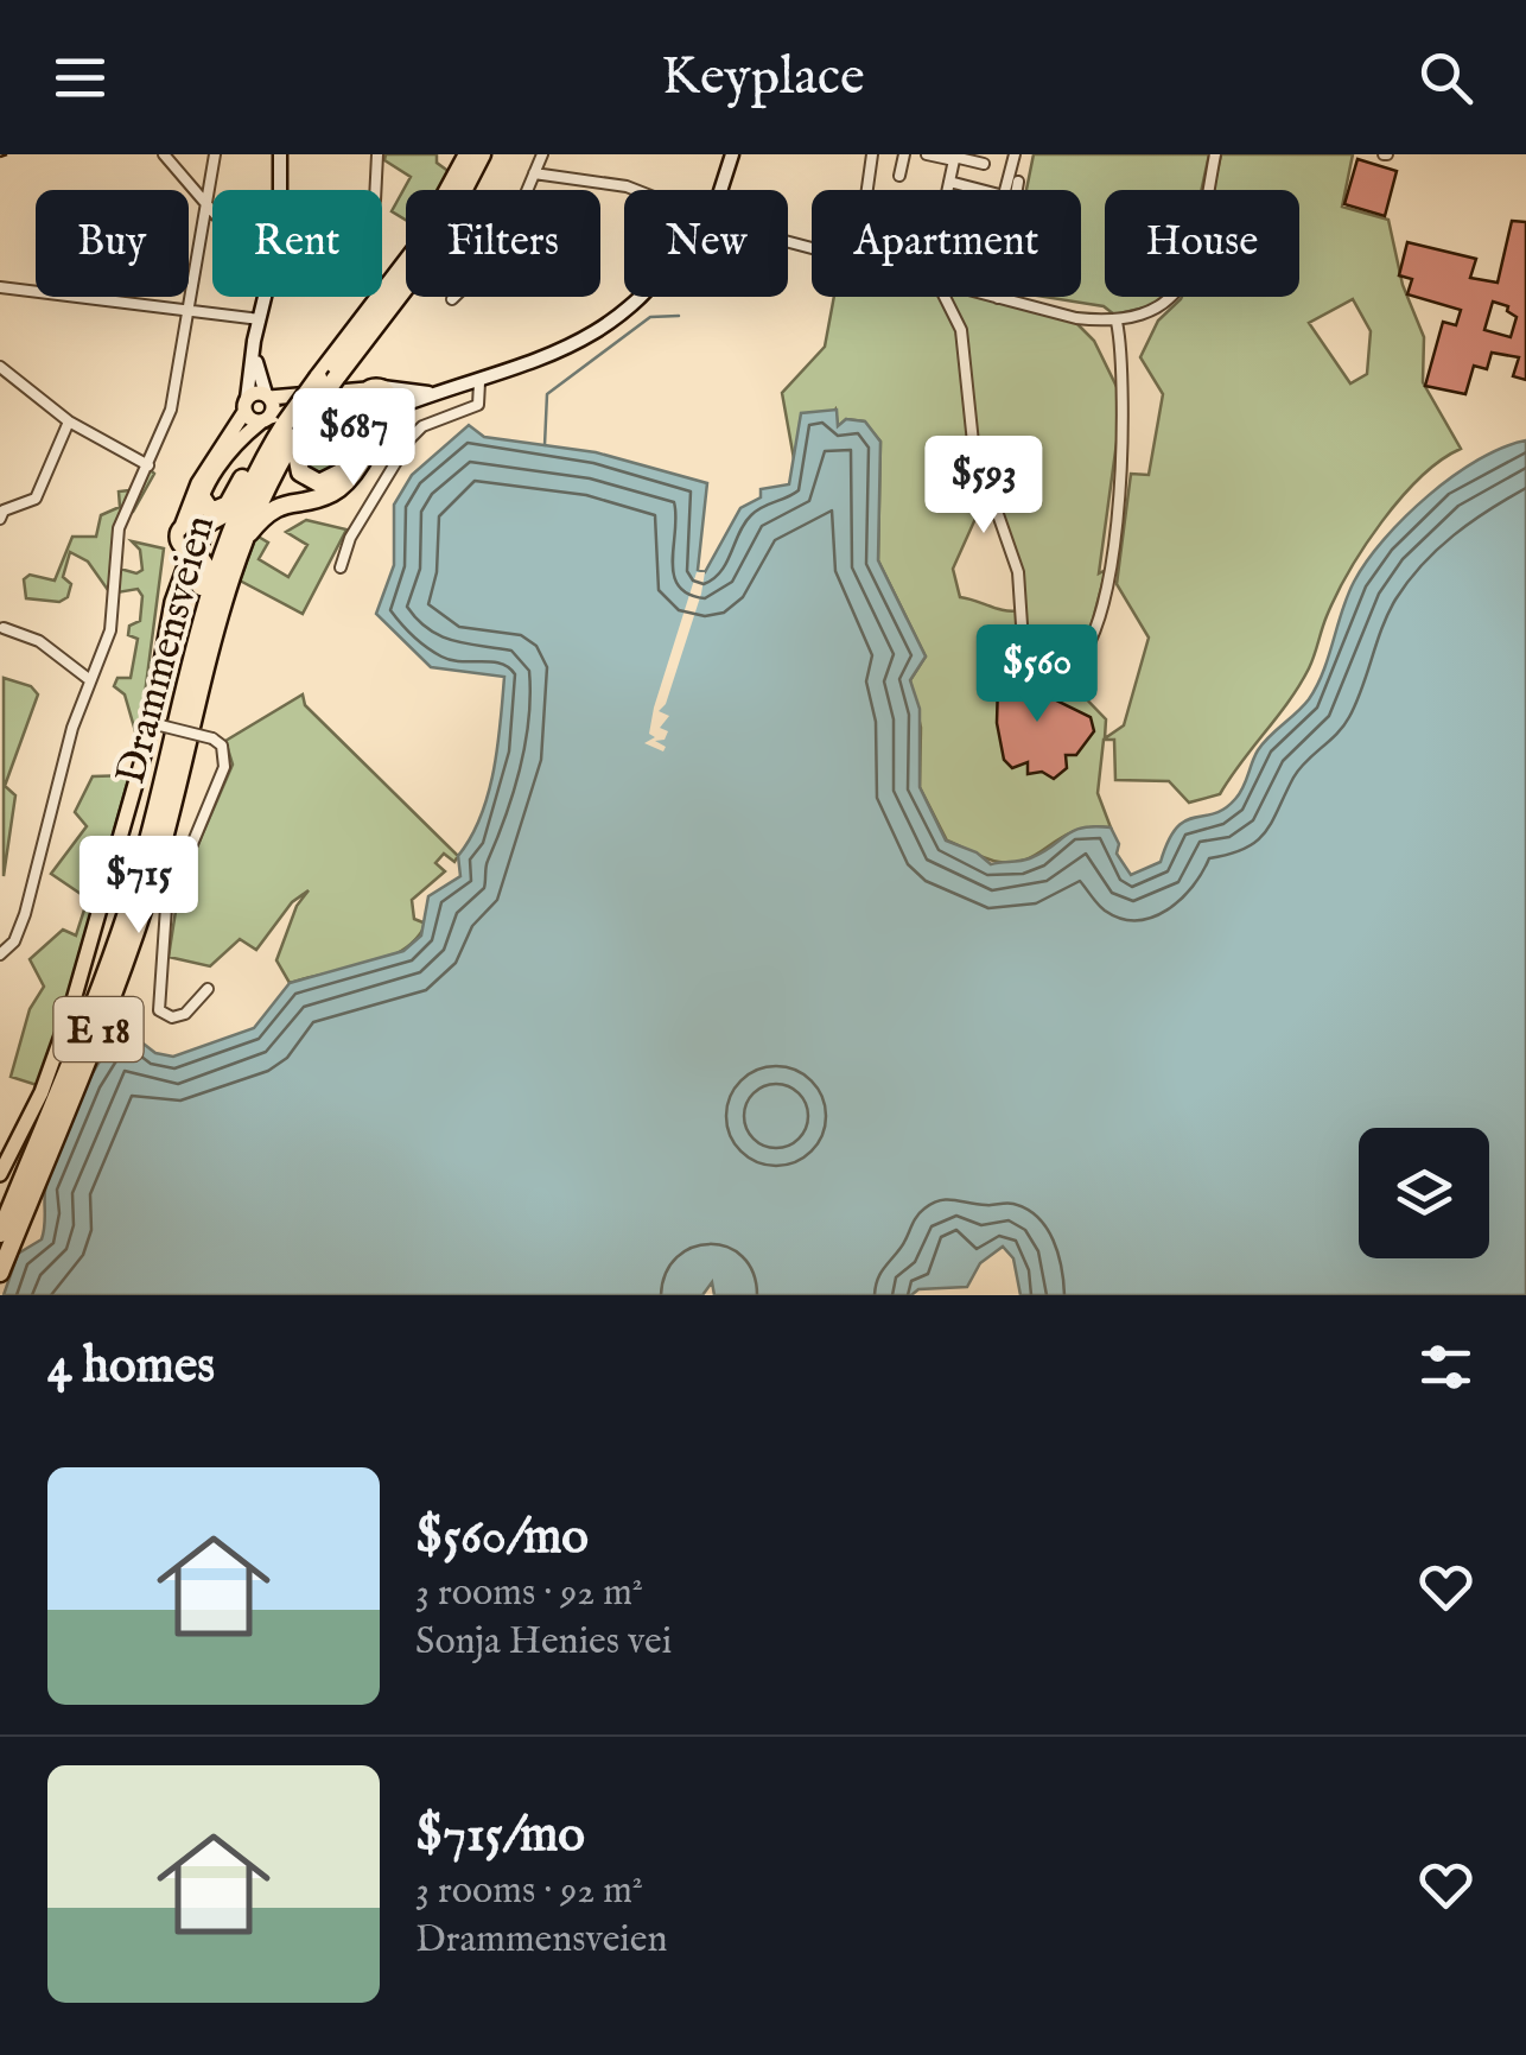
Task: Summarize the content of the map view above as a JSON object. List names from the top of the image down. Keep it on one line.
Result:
{"streets":{"highway":["Drammensveien","E 18"]},"crossings":[["Drammensveien","E 18"]],"page":{"header":"Keyplace","chip":["Buy","Rent","Filters","New","Apartment","House"],"price":["$687","$593","$560","$715"],"heading":"4 homes","list":[{"name":"$560/mo","note":"3 rooms · 92 m² · Sonja Henies vei"},{"name":"$715/mo","note":"3 rooms · 92 m² · Drammensveien"}]}}
